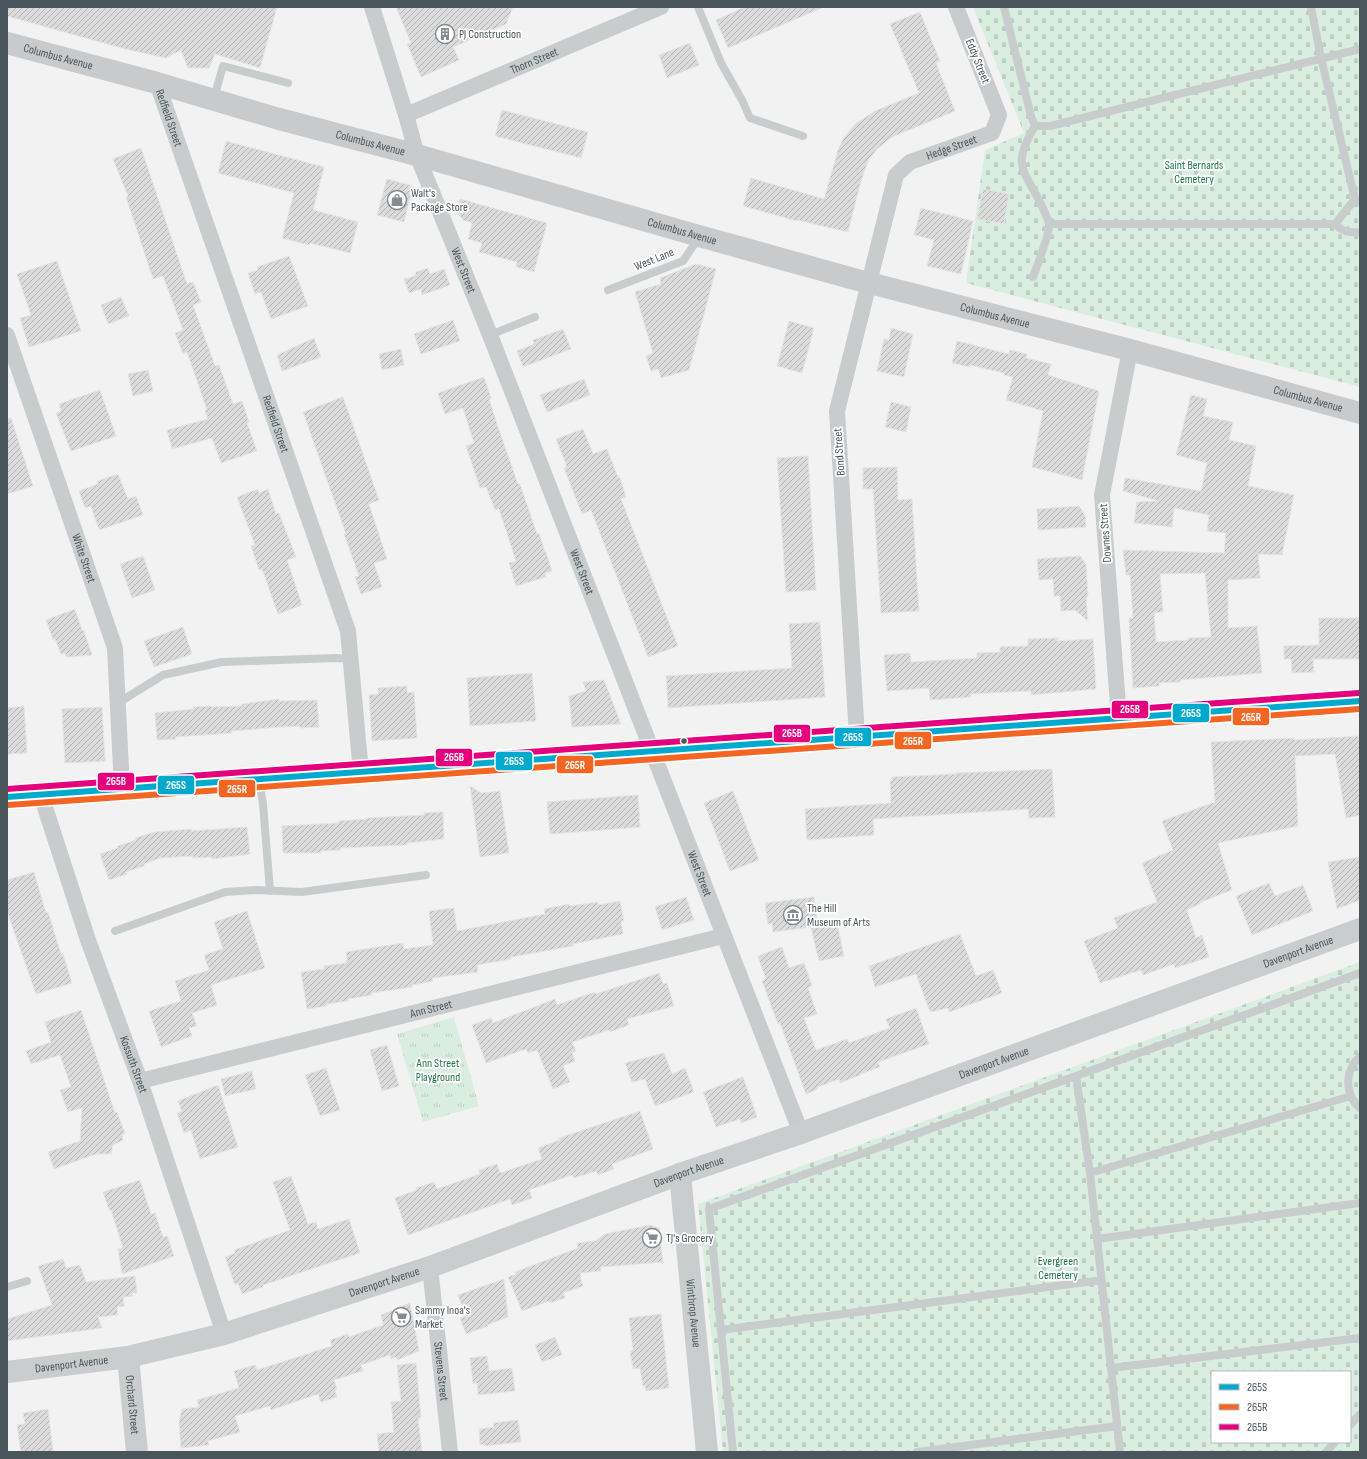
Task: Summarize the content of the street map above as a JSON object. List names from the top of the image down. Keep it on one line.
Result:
{"streets":{"main road":["Columbus Avenue","Davenport Avenue","Winthrop Avenue","Orchard Street"],"street":["Thorn Street","Eddy Street","Redfield Street","Hedge Street","West Street","Bond Street","Downes Street","White Street","Ann Street","Kossuth Street","Stevens Street"],"lane":["West Lane"]},"crossings":[["Columbus Avenue","Redfield Street"],["Columbus Avenue","West Lane"],["Columbus Avenue","West Street"],["Columbus Avenue","Bond Street"],["Columbus Avenue","Downes Street"],["Thorn Street","West Street"],["Eddy Street","Hedge Street"],["Hedge Street","Bond Street"],["West Street","Davenport Avenue"],["West Street","Ann Street"],["Davenport Avenue","Kossuth Street"],["Davenport Avenue","Winthrop Avenue"],["Davenport Avenue","Stevens Street"],["Davenport Avenue","Orchard Street"],["Ann Street","Kossuth Street"]],"parks":["Saint Bernards Cemetery","Ann Street Playground","Evergreen Cemetery"],"places":{"building":["PJ Construction"],"shop":["Walt's Package Store"],"museum":["The Hill Museum of Arts"],"supermarket":["TJ's Grocery","Sammy Inoa's Market"]},"lines":["transit line 265B","transit line 265S","transit line 265R"],"legend":["265S","265R","265B"]}
